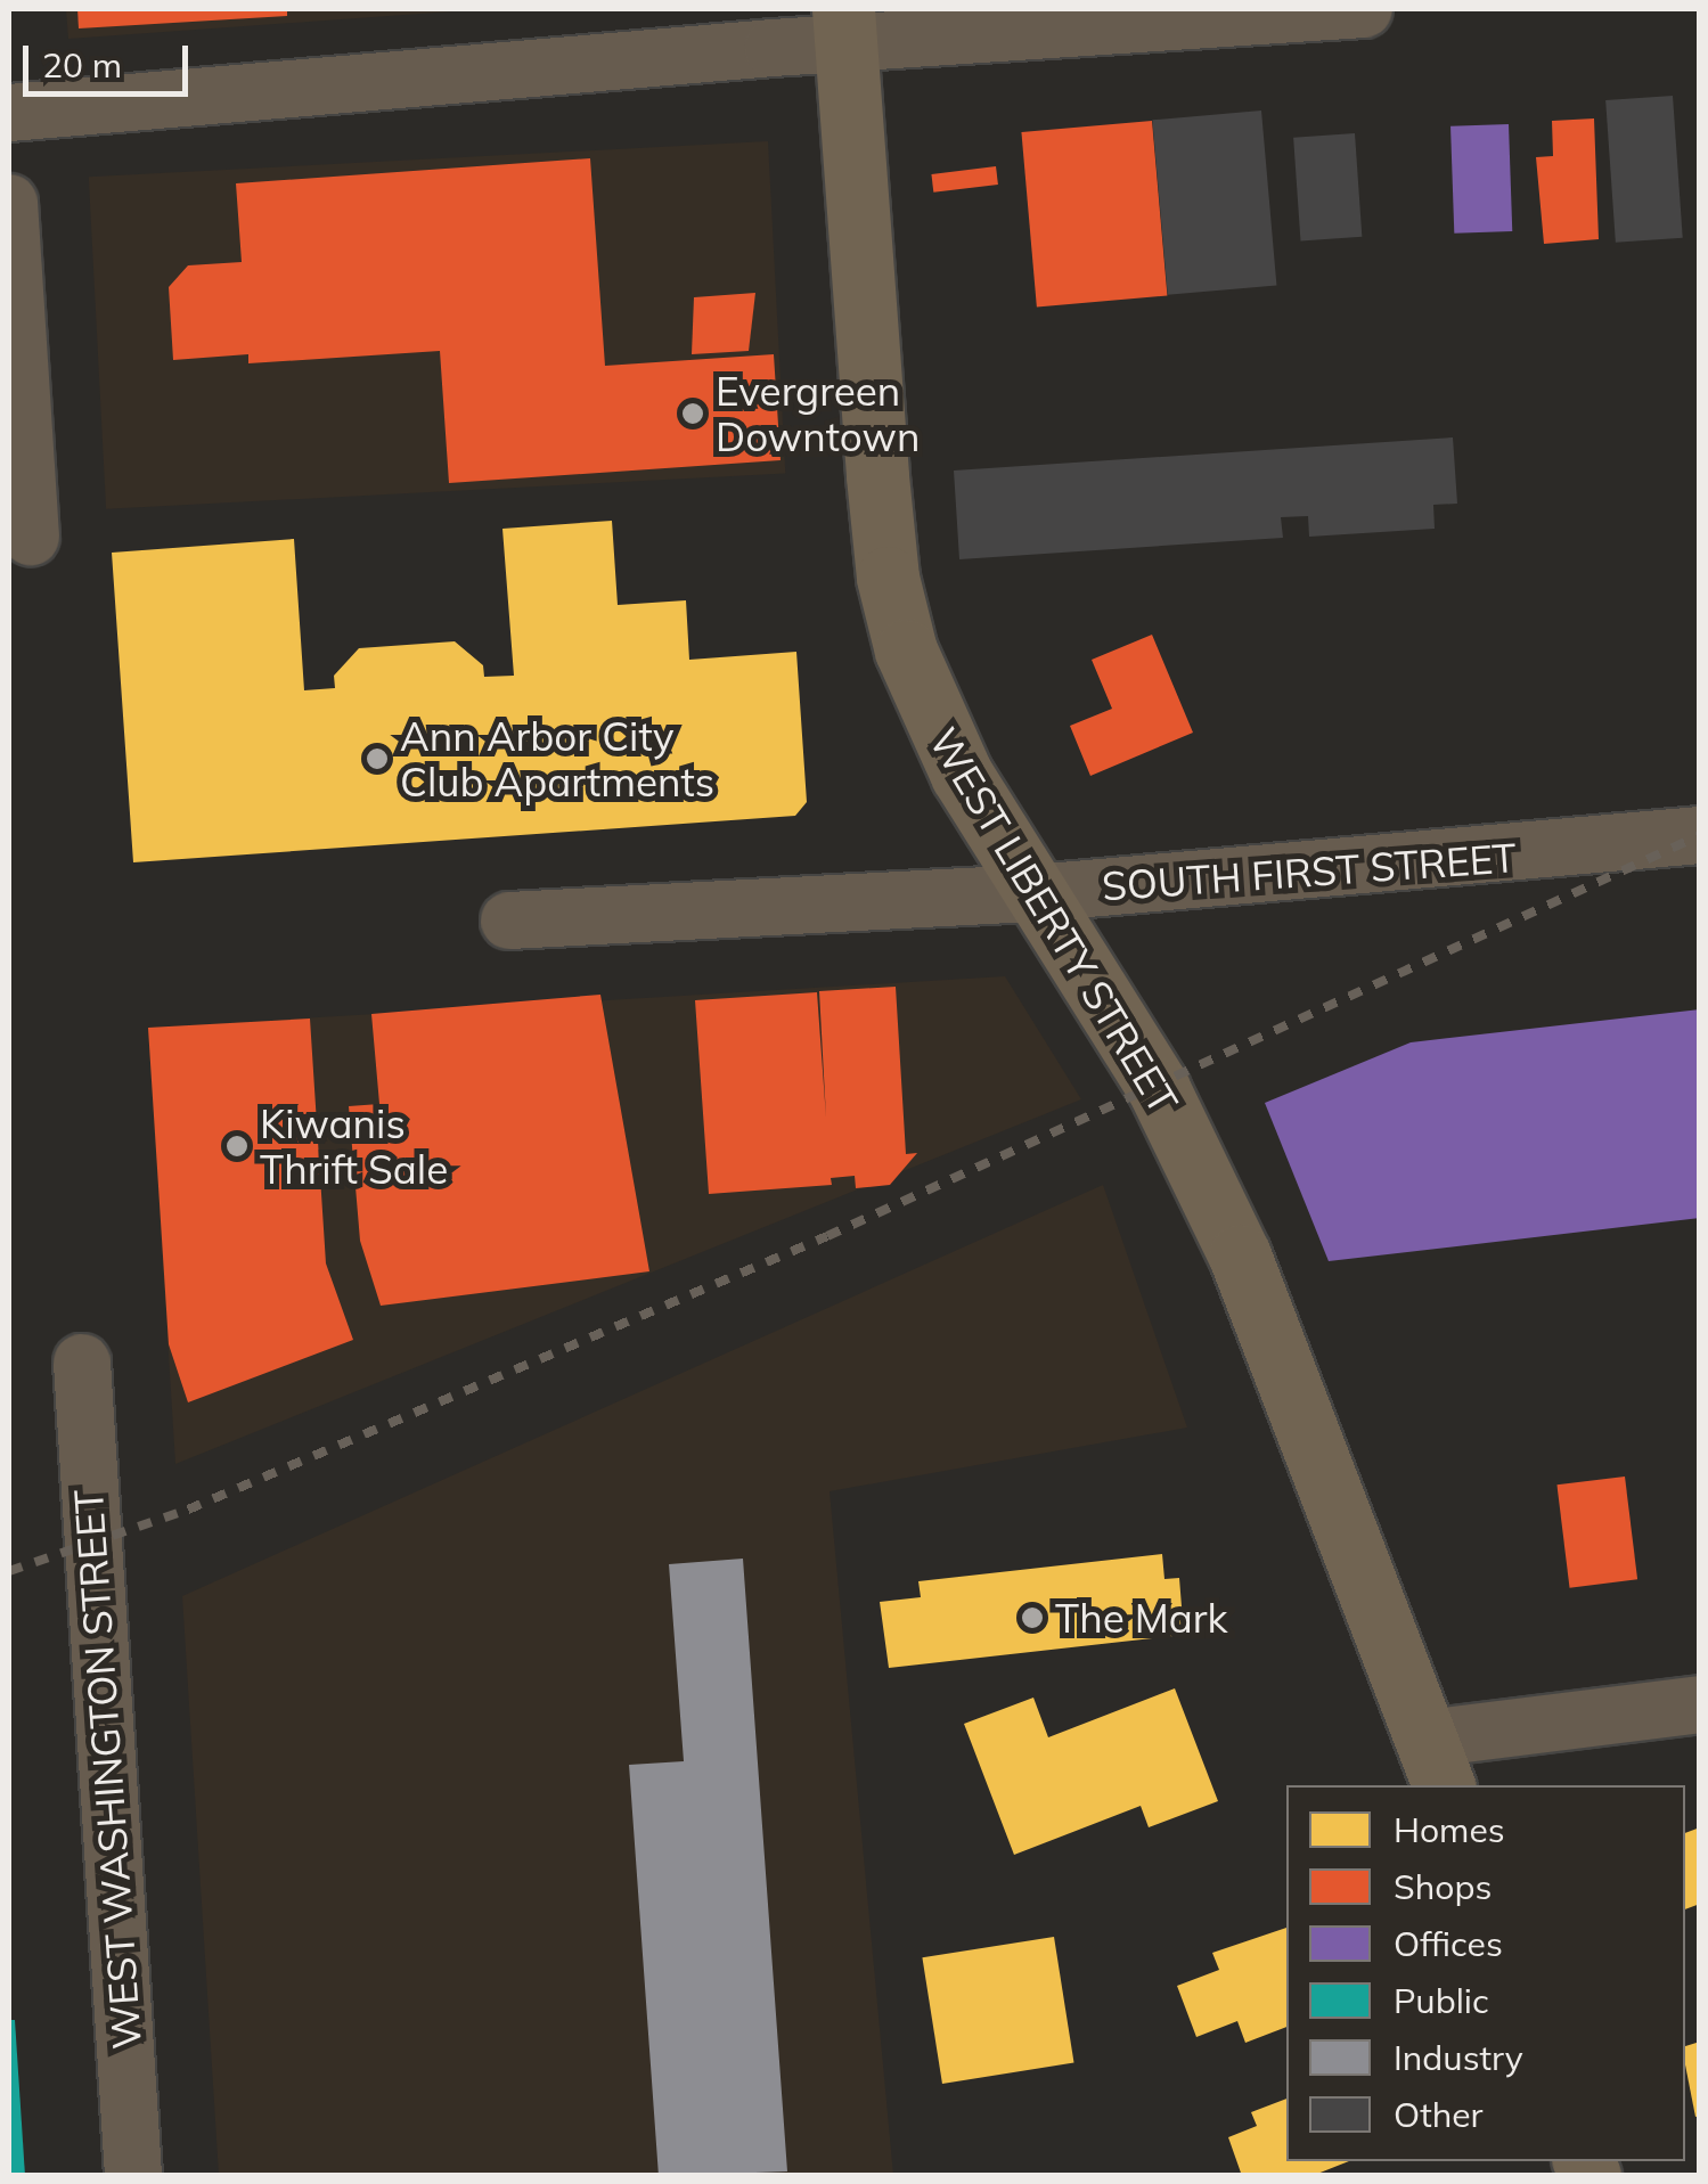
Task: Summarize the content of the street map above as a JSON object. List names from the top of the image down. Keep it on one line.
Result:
{"streets":{"main road":["WEST LIBERTY STREET"],"street":["SOUTH FIRST STREET","WEST WASHINGTON STREET"]},"crossings":[["SOUTH FIRST STREET","WEST LIBERTY STREET"]],"places":["Evergreen Downtown","Ann Arbor City Club Apartments","Kiwanis Thrift Sale","The Mark"],"legend":["Homes","Shops","Offices","Public","Industry","Other"],"scale_bar":"20 m"}
